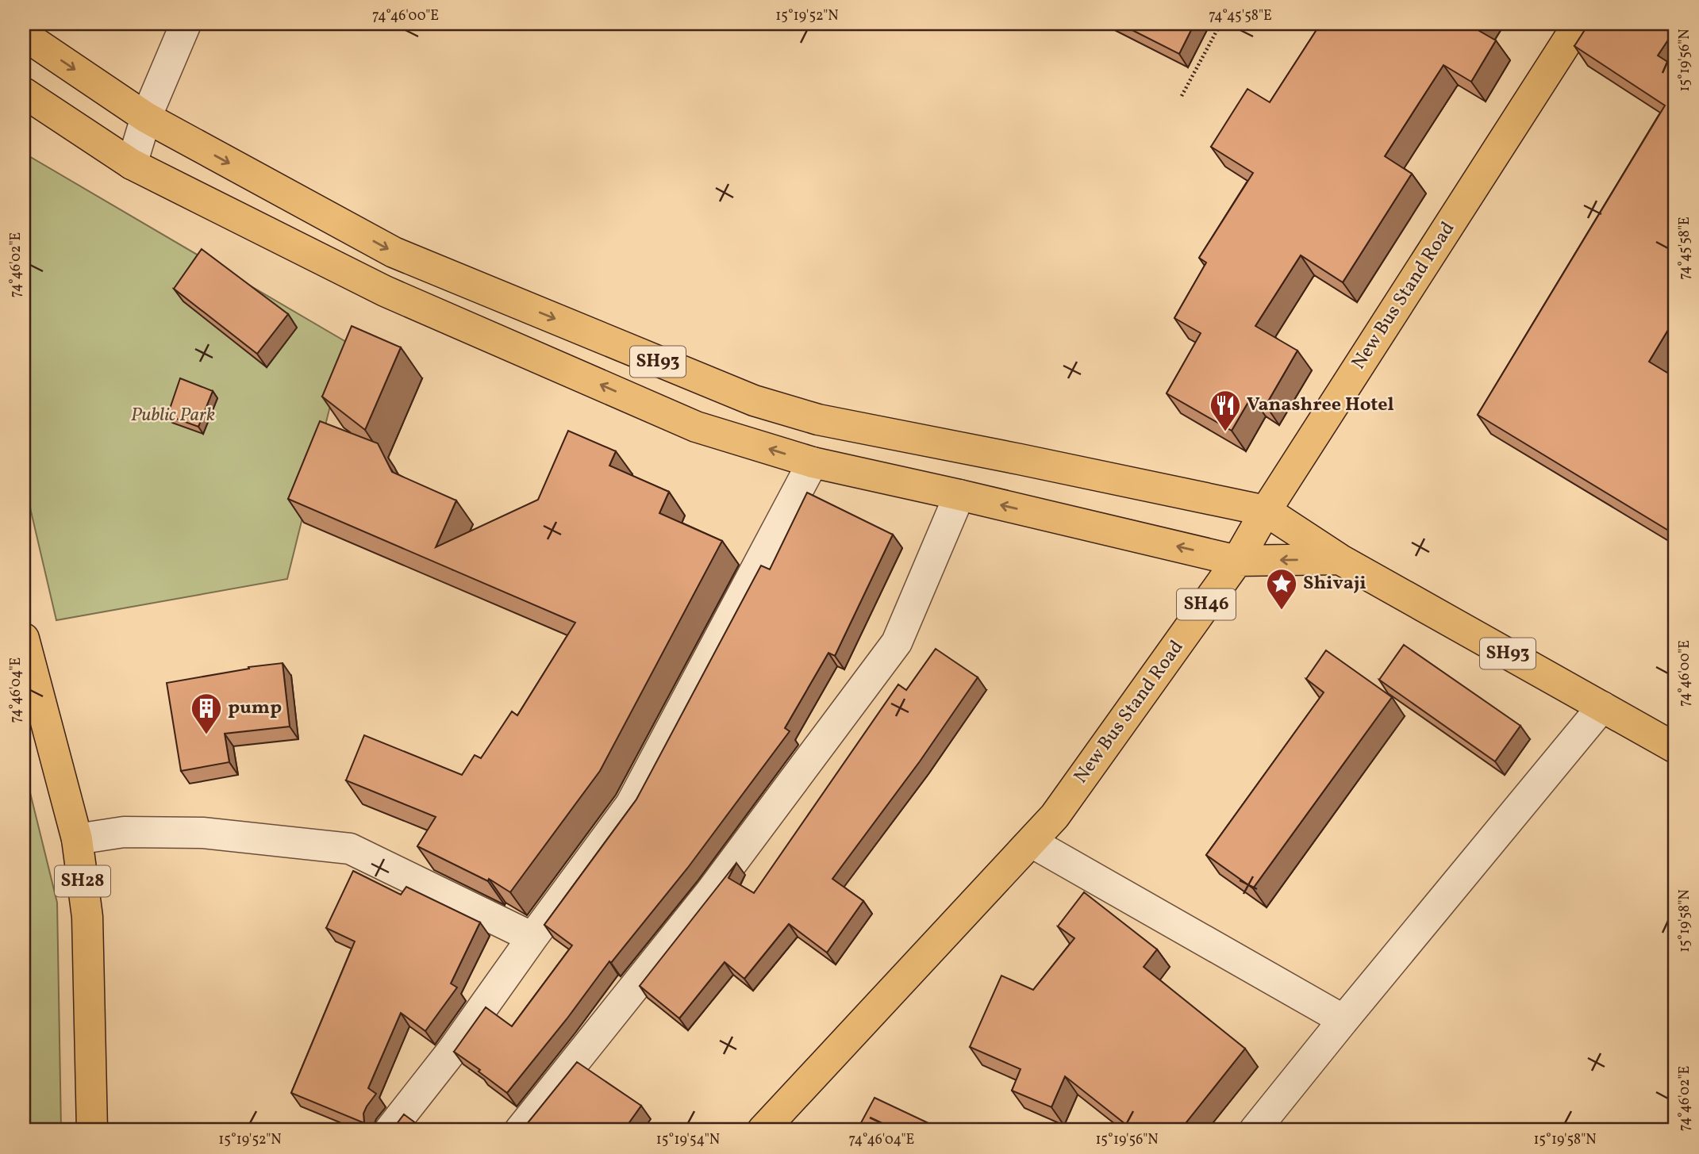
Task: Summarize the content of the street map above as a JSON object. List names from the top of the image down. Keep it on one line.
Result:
{"streets":{"main road":["New Bus Stand Road","SH93","SH46","SH28"]},"crossings":[["New Bus Stand Road","SH93"]],"parks":["Public Park"],"places":{"restaurant":["Vanashree Hotel"],"place":["Shivaji"],"building":["pump"]},"coordinates":["74°46'00\"E","15°19'52\"N","74°45'58\"E","15°19'56\"N","74°46'02\"E","74°46'04\"E","15°19'58\"N","15°19'54\"N"]}
